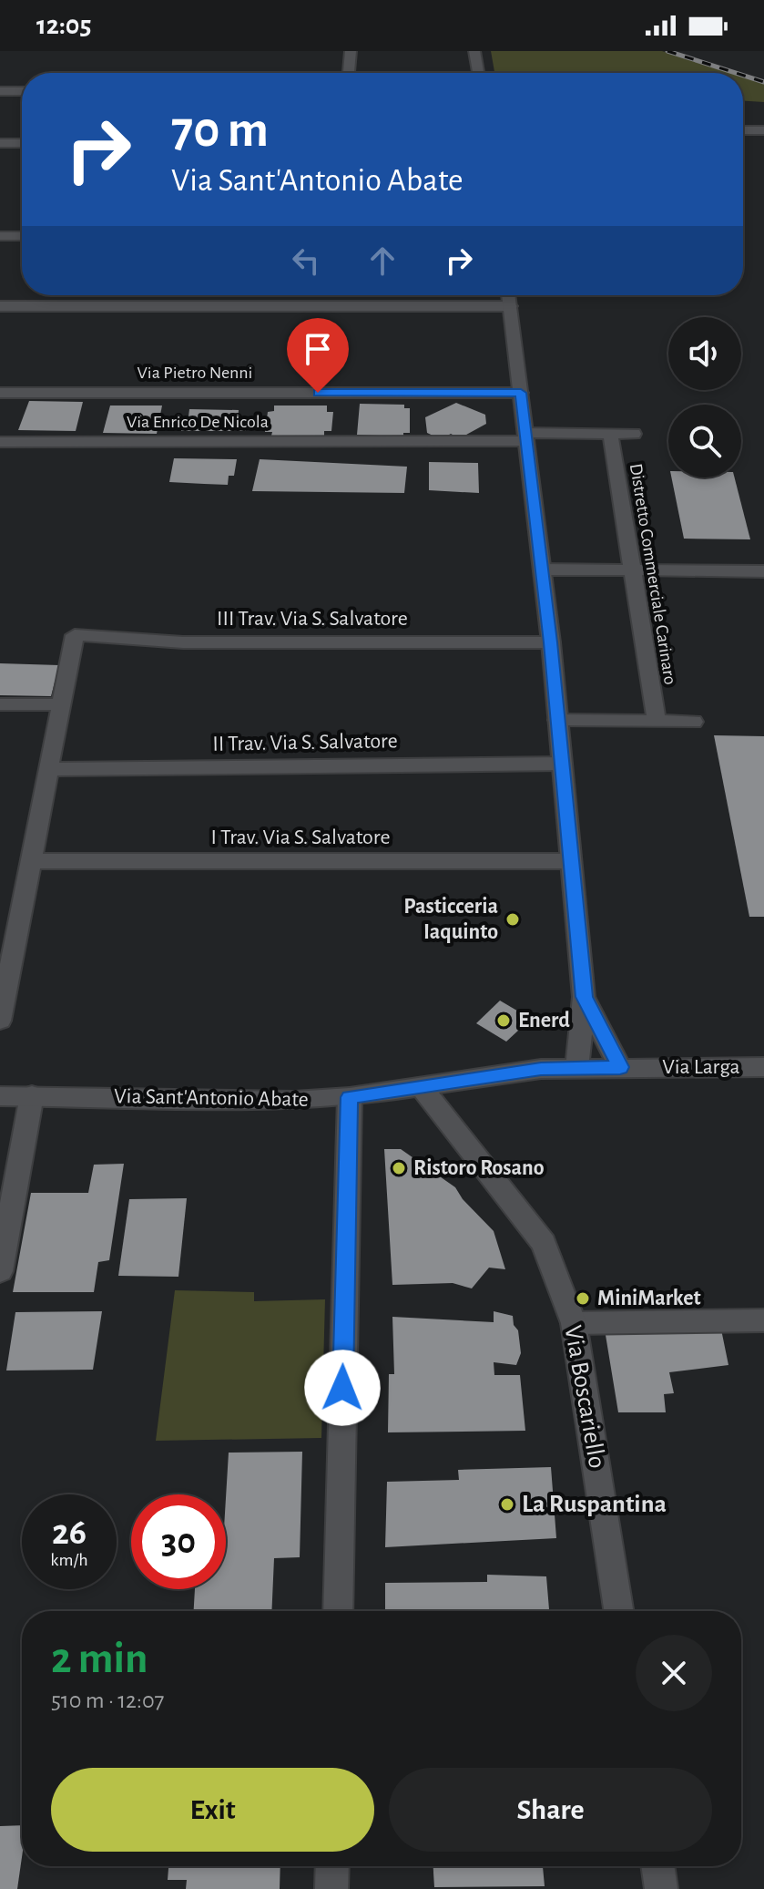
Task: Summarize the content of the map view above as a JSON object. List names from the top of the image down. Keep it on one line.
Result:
{"streets":{"street":["Via Pietro Nenni","Via Enrico De Nicola","Distretto Commerciale Carinaro","III Trav. Via S. Salvatore","II Trav. Via S. Salvatore","I Trav. Via S. Salvatore","Via Larga","Via Sant'Antonio Abate","Via Boscariello"]},"crossings":[["Via Enrico De Nicola","Distretto Commerciale Carinaro"],["Via Larga","Via Sant'Antonio Abate"],["Via Larga","Via Boscariello"],["Via Sant'Antonio Abate","Via Boscariello"]],"places":["Pasticceria Iaquinto","Enerd","Ristoro Rosano","MiniMarket","La Ruspantina"],"page":{"status":"12:05","turn":["70 m","Via Sant'Antonio Abate"],"speed":"26 km/h","limit":"30","heading":["2 min","510 m · 12:07"],"buttons":["Exit","Share"]}}
